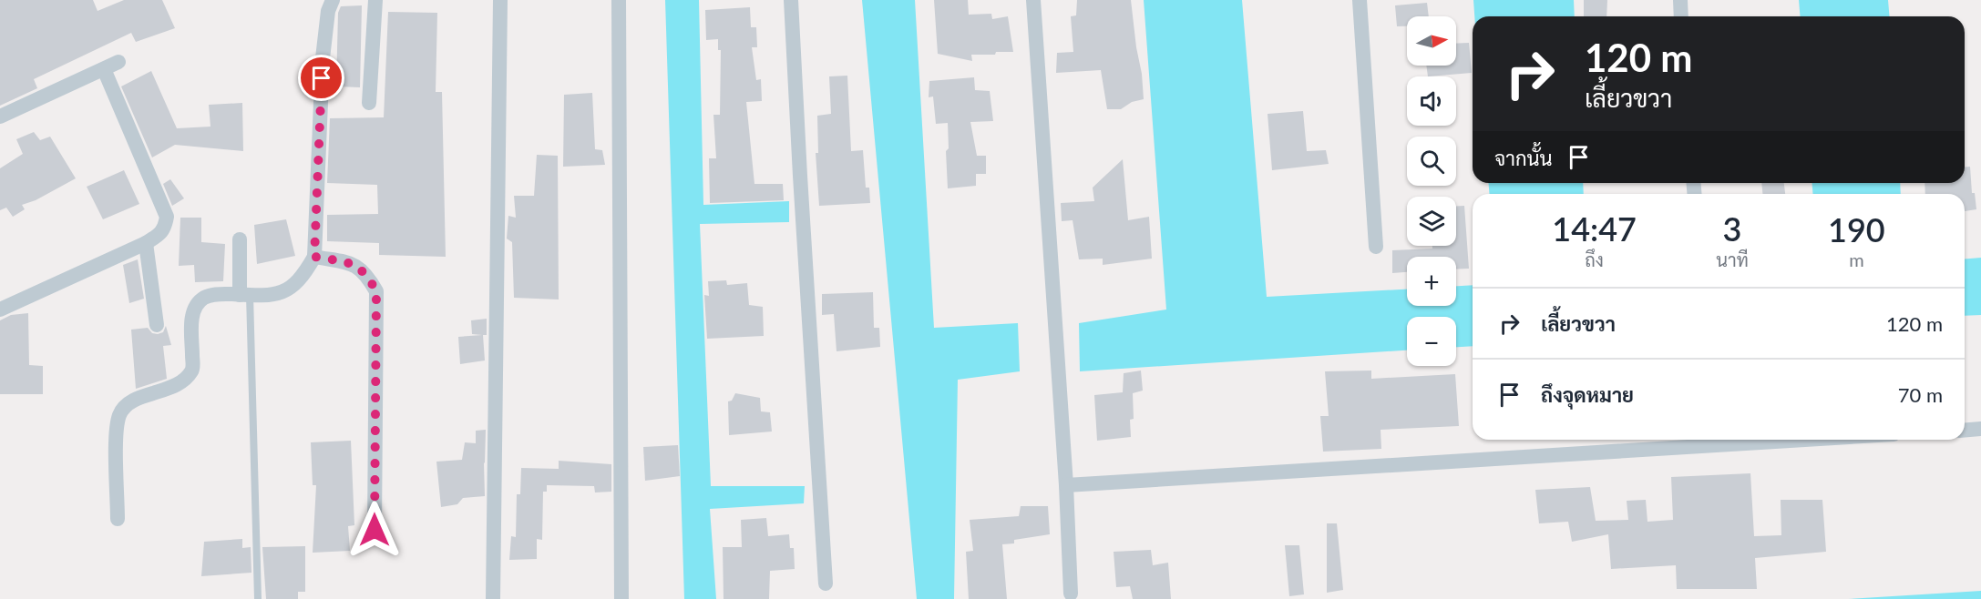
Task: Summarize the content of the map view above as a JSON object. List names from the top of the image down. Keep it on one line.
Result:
{"north":"right","page":{"map_buttons":["+","−"],"turn":["120 m","เลี้ยวขวา"],"then":"จากนั้น","eta":["14:47","ถึง","3","นาที","190","m"],"list":[{"name":"เลี้ยวขวา","value":"120 m"},{"name":"ถึงจุดหมาย","value":"70 m"}]}}
